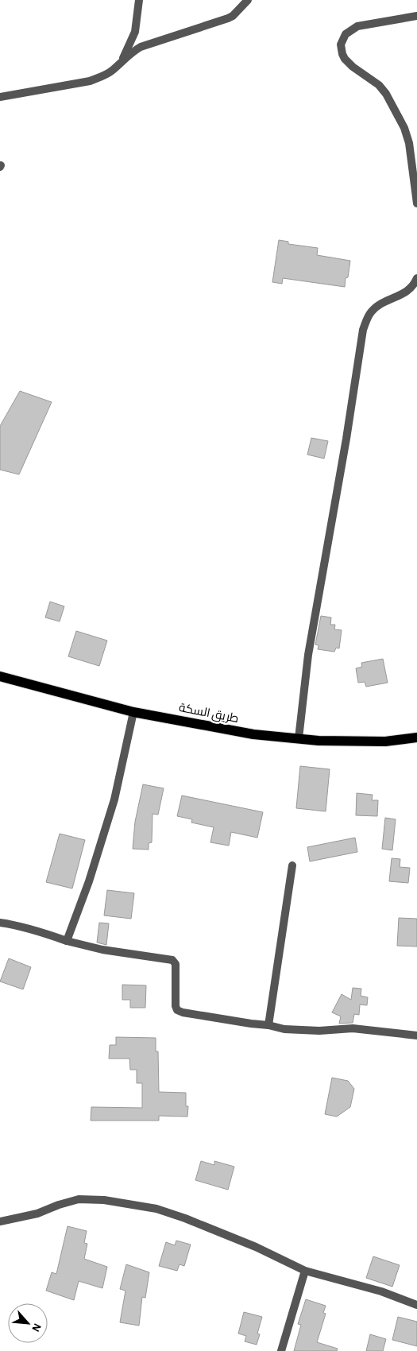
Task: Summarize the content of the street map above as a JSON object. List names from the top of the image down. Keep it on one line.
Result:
{"streets":{"main road":["طريق السكة"]},"north":"bottom right"}
